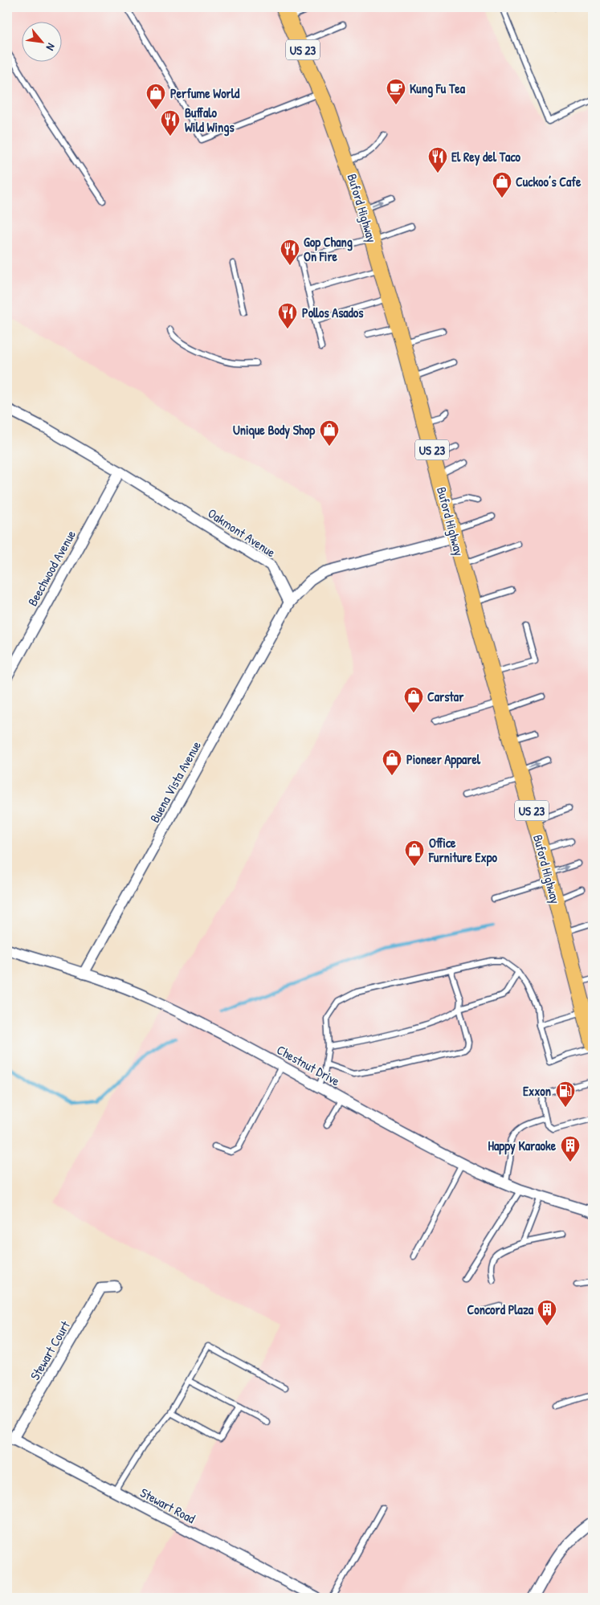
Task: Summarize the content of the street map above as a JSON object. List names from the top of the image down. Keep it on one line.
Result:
{"streets":{"main road":["US 23","Buford Highway"],"street":["Oakmont Avenue","Beechwood Avenue","Buena Vista Avenue","Chestnut Drive","Stewart Court","Stewart Road"]},"crossings":[["Oakmont Avenue","Beechwood Avenue"],["Oakmont Avenue","Buena Vista Avenue"],["Buena Vista Avenue","Chestnut Drive"],["Stewart Court","Stewart Road"]],"places":{"cafe":["Kung Fu Tea"],"shop":["Perfume World","Cuckoo’s Cafe","Unique Body Shop","Carstar","Pioneer Apparel","Office Furniture Expo"],"restaurant":["Buffalo Wild Wings","El Rey del Taco","Gop Chang On Fire","Pollos Asados"],"fuel station":["Exxon"],"building":["Happy Karaoke","Concord Plaza"]},"north":"bottom right"}
